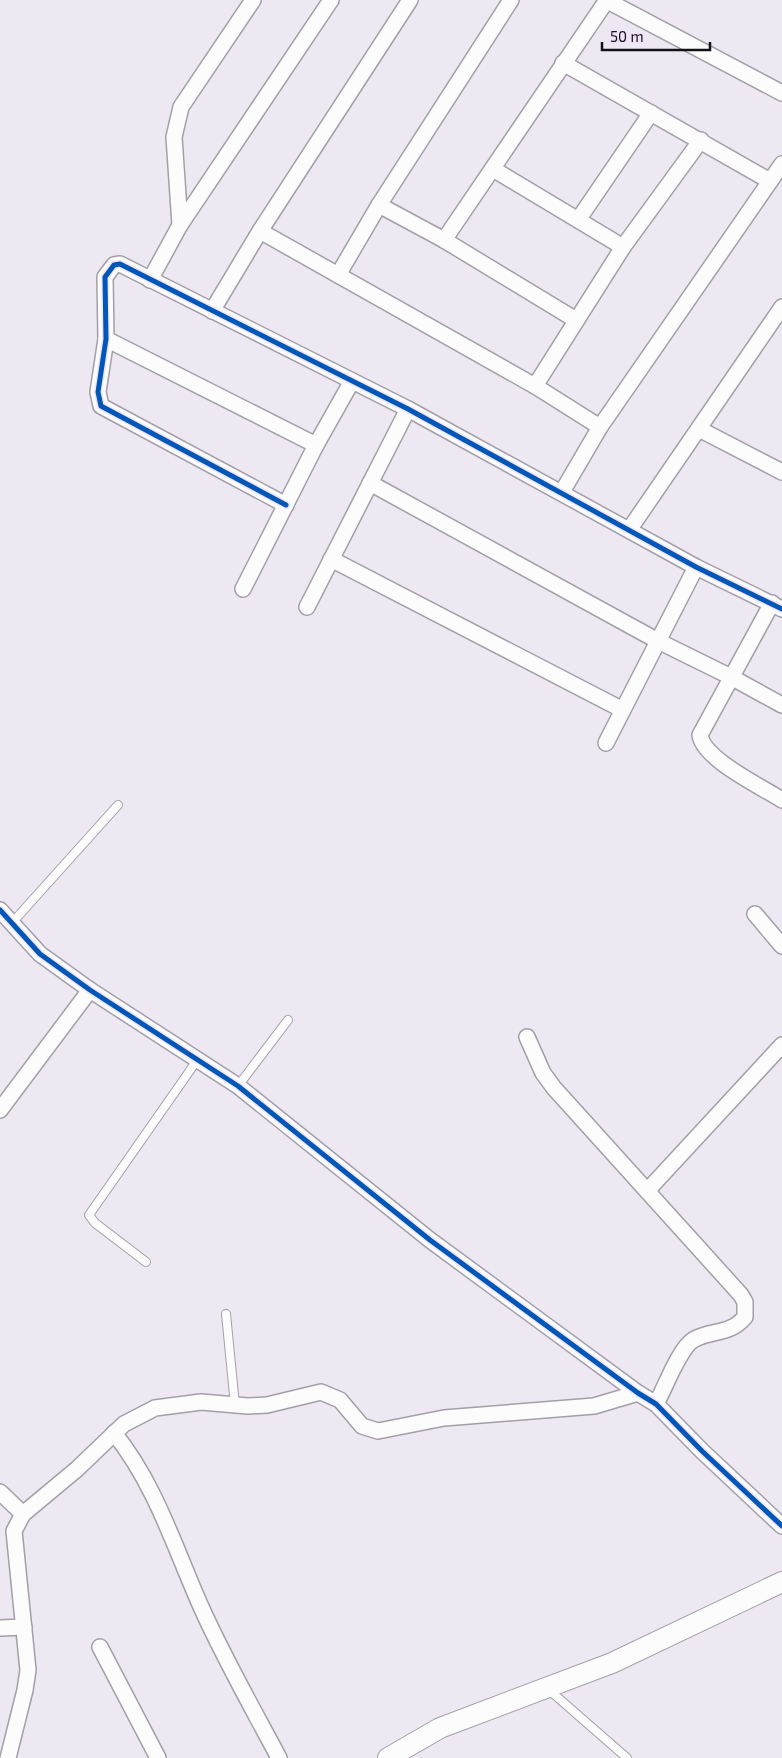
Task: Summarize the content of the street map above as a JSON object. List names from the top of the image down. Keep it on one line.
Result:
{"scale_bar":"50 m"}
